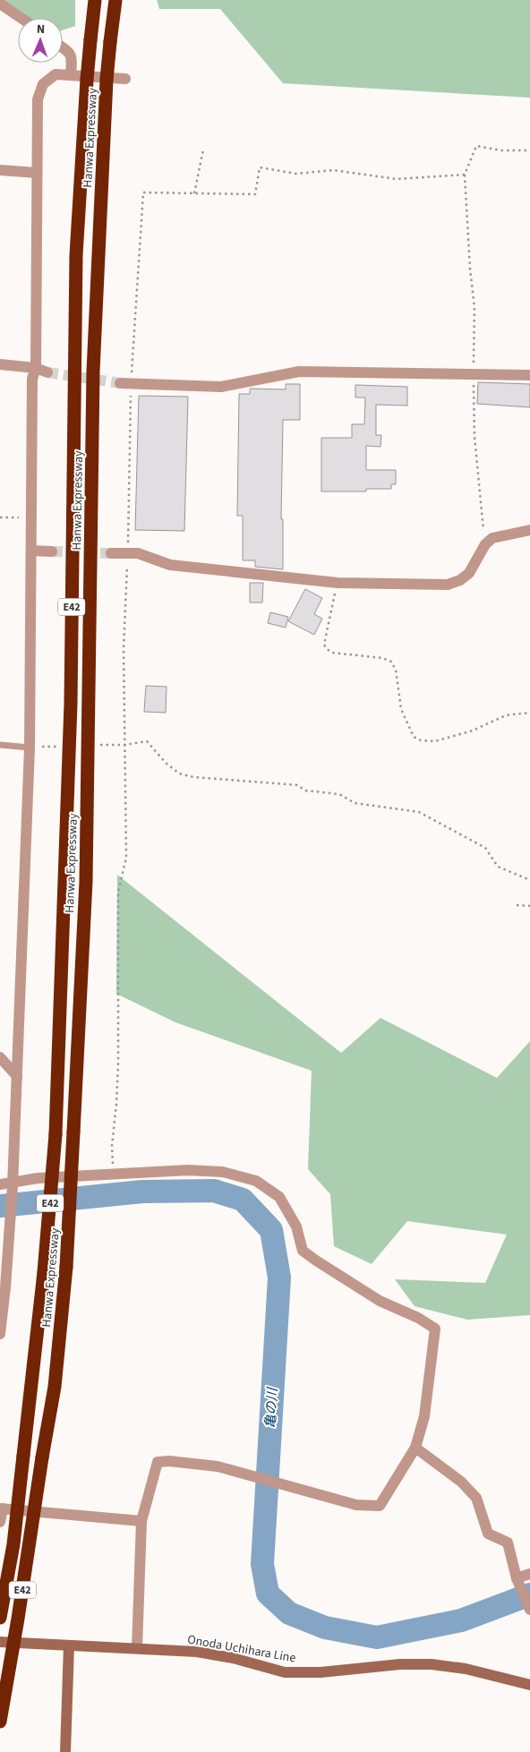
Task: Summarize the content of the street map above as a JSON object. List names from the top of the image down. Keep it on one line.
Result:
{"streets":{"highway":["Hanwa Expressway","E42"],"main road":["Onoda Uchihara Line"]},"water":["亀の川"],"north":"top"}
